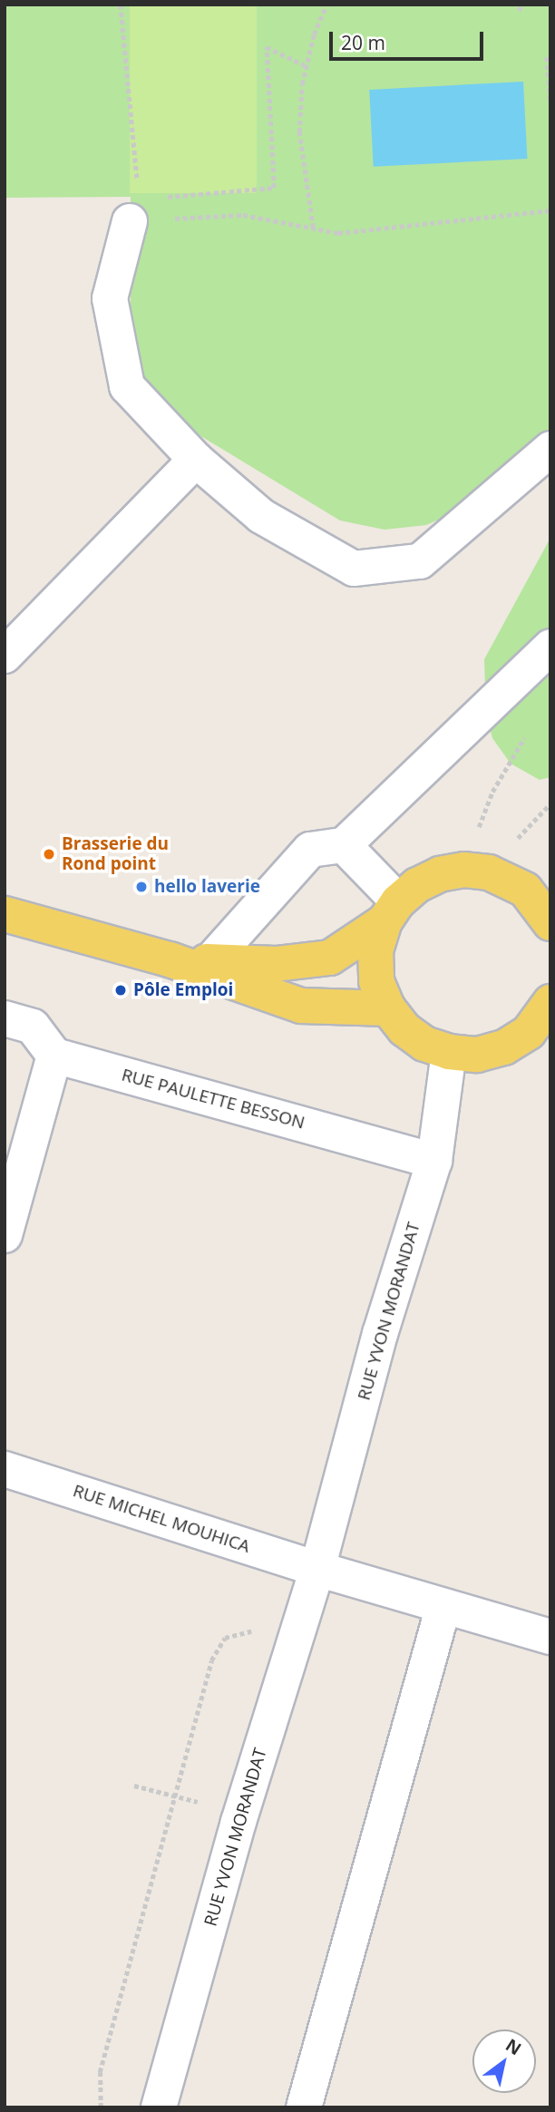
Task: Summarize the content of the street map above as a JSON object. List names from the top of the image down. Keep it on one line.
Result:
{"streets":{"street":["RUE PAULETTE BESSON","RUE YVON MORANDAT","RUE MICHEL MOUHICA"]},"crossings":[["RUE PAULETTE BESSON","RUE YVON MORANDAT"],["RUE YVON MORANDAT","RUE MICHEL MOUHICA"]],"places":["Brasserie du Rond point","hello laverie","Pôle Emploi"],"scale_bar":"20 m","north":"top right"}
